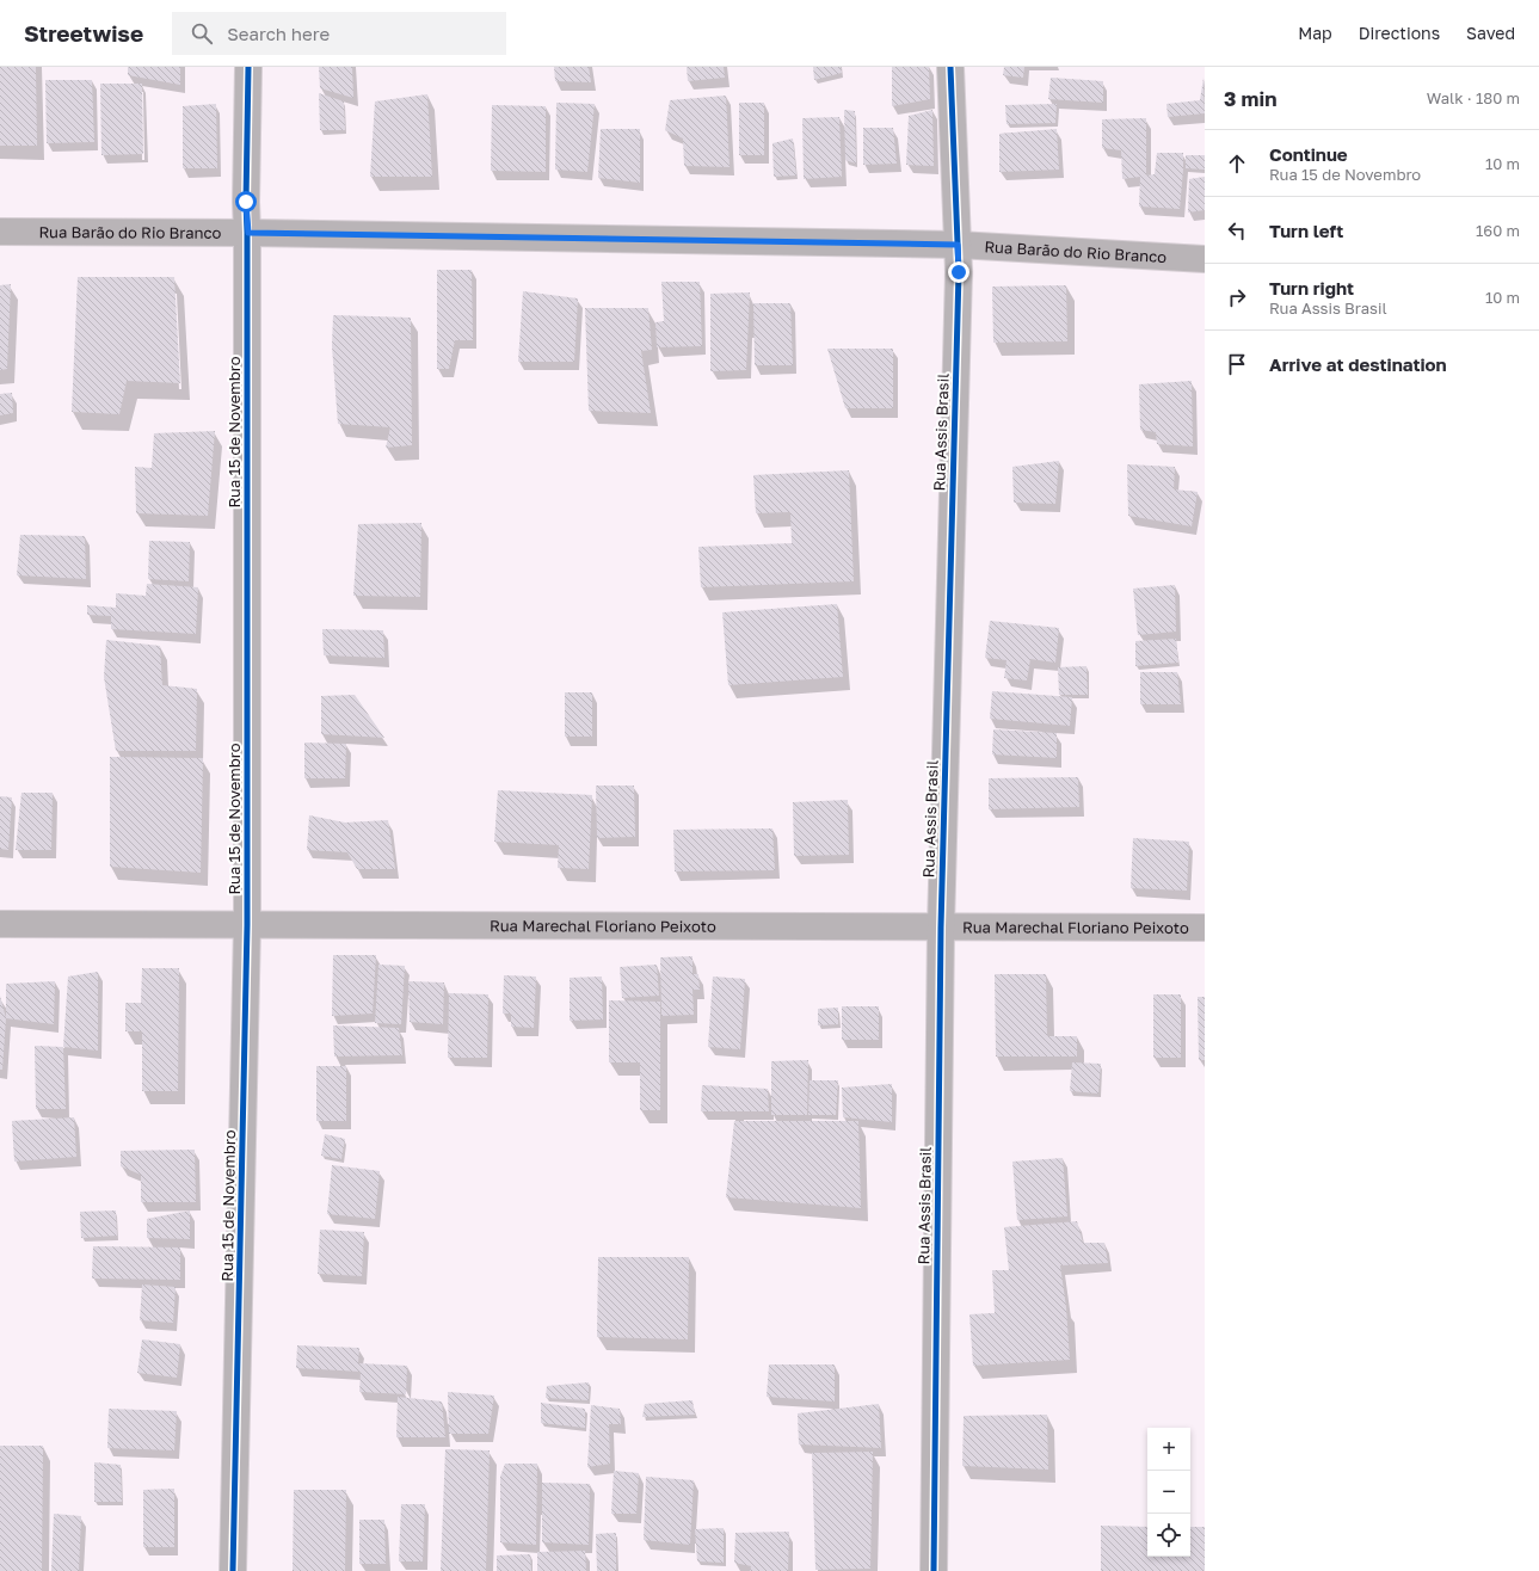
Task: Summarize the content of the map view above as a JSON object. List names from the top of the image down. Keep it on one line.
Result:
{"streets":{"street":["Rua Barão do Rio Branco","Rua 15 de Novembro","Rua Assis Brasil","Rua Marechal Floriano Peixoto"]},"crossings":[["Rua Barão do Rio Branco","Rua 15 de Novembro"],["Rua Barão do Rio Branco","Rua Assis Brasil"],["Rua 15 de Novembro","Rua Marechal Floriano Peixoto"],["Rua Assis Brasil","Rua Marechal Floriano Peixoto"]],"page":{"header":"Streetwise","search":"Search here","nav":["Map","Directions","Saved"],"heading":["3 min","Walk · 180 m"],"list":[["Continue","Rua 15 de Novembro","10 m"],["Turn left","160 m"],["Turn right","Rua Assis Brasil","10 m"],"Arrive at destination"],"map_buttons":["+","−"]}}
